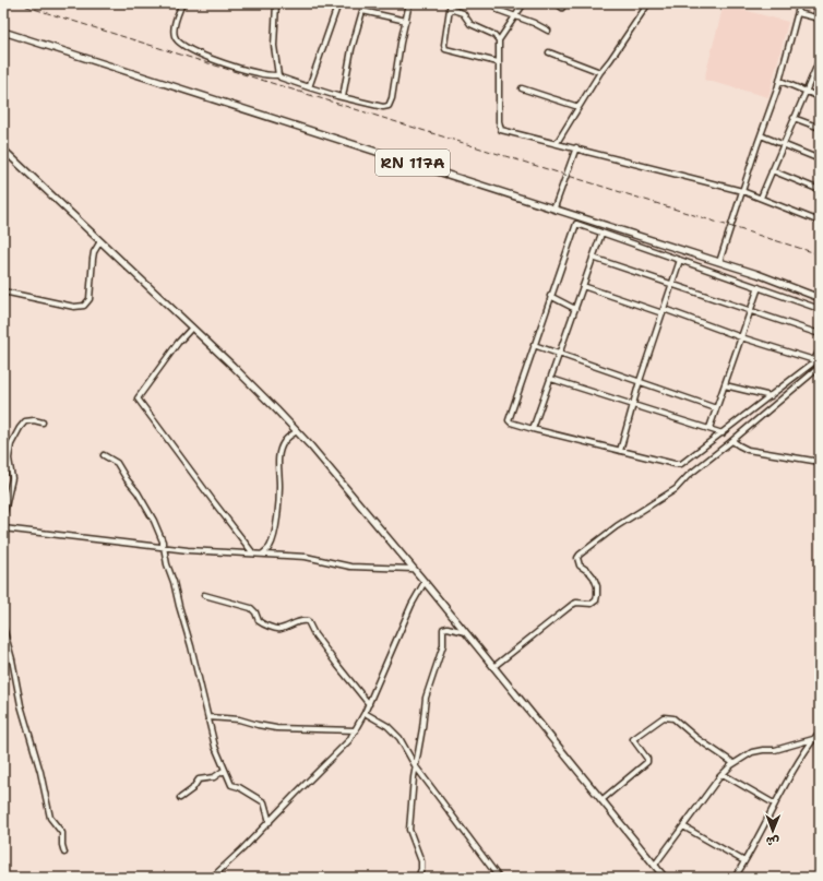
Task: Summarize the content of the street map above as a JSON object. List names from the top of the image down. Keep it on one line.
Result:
{"streets":{"main road":["RN 117A"]},"north":"bottom"}
